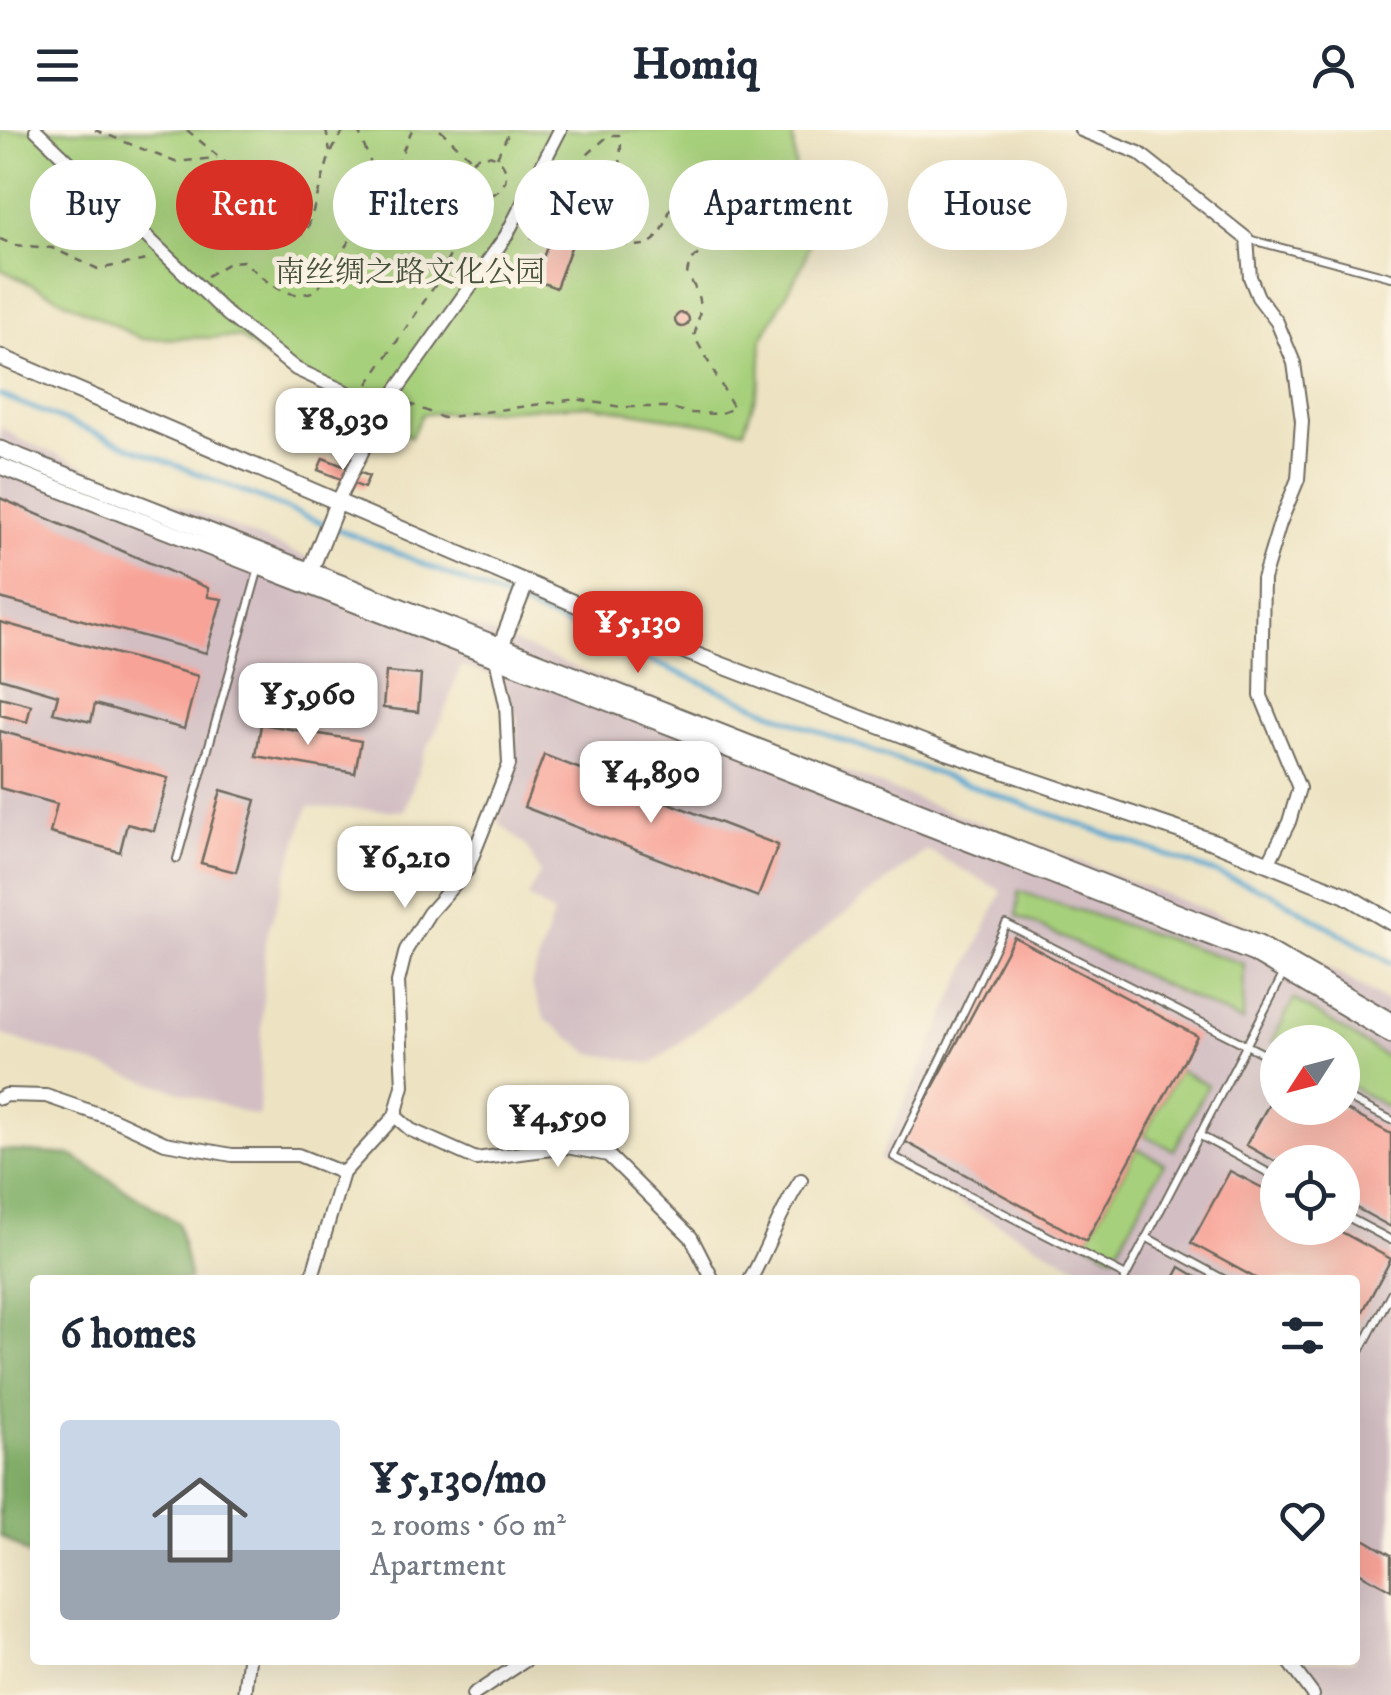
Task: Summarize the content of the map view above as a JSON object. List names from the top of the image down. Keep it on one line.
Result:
{"parks":["南丝绸之路文化公园"],"north":"bottom left","page":{"header":"Homiq","chip":["Buy","Rent","Filters","New","Apartment","House"],"price":["¥8,930","¥5,130","¥5,960","¥4,890","¥6,210","¥4,590"],"heading":"6 homes","list":[{"name":"¥5,130/mo","note":"2 rooms · 60 m² · Apartment"}]}}
